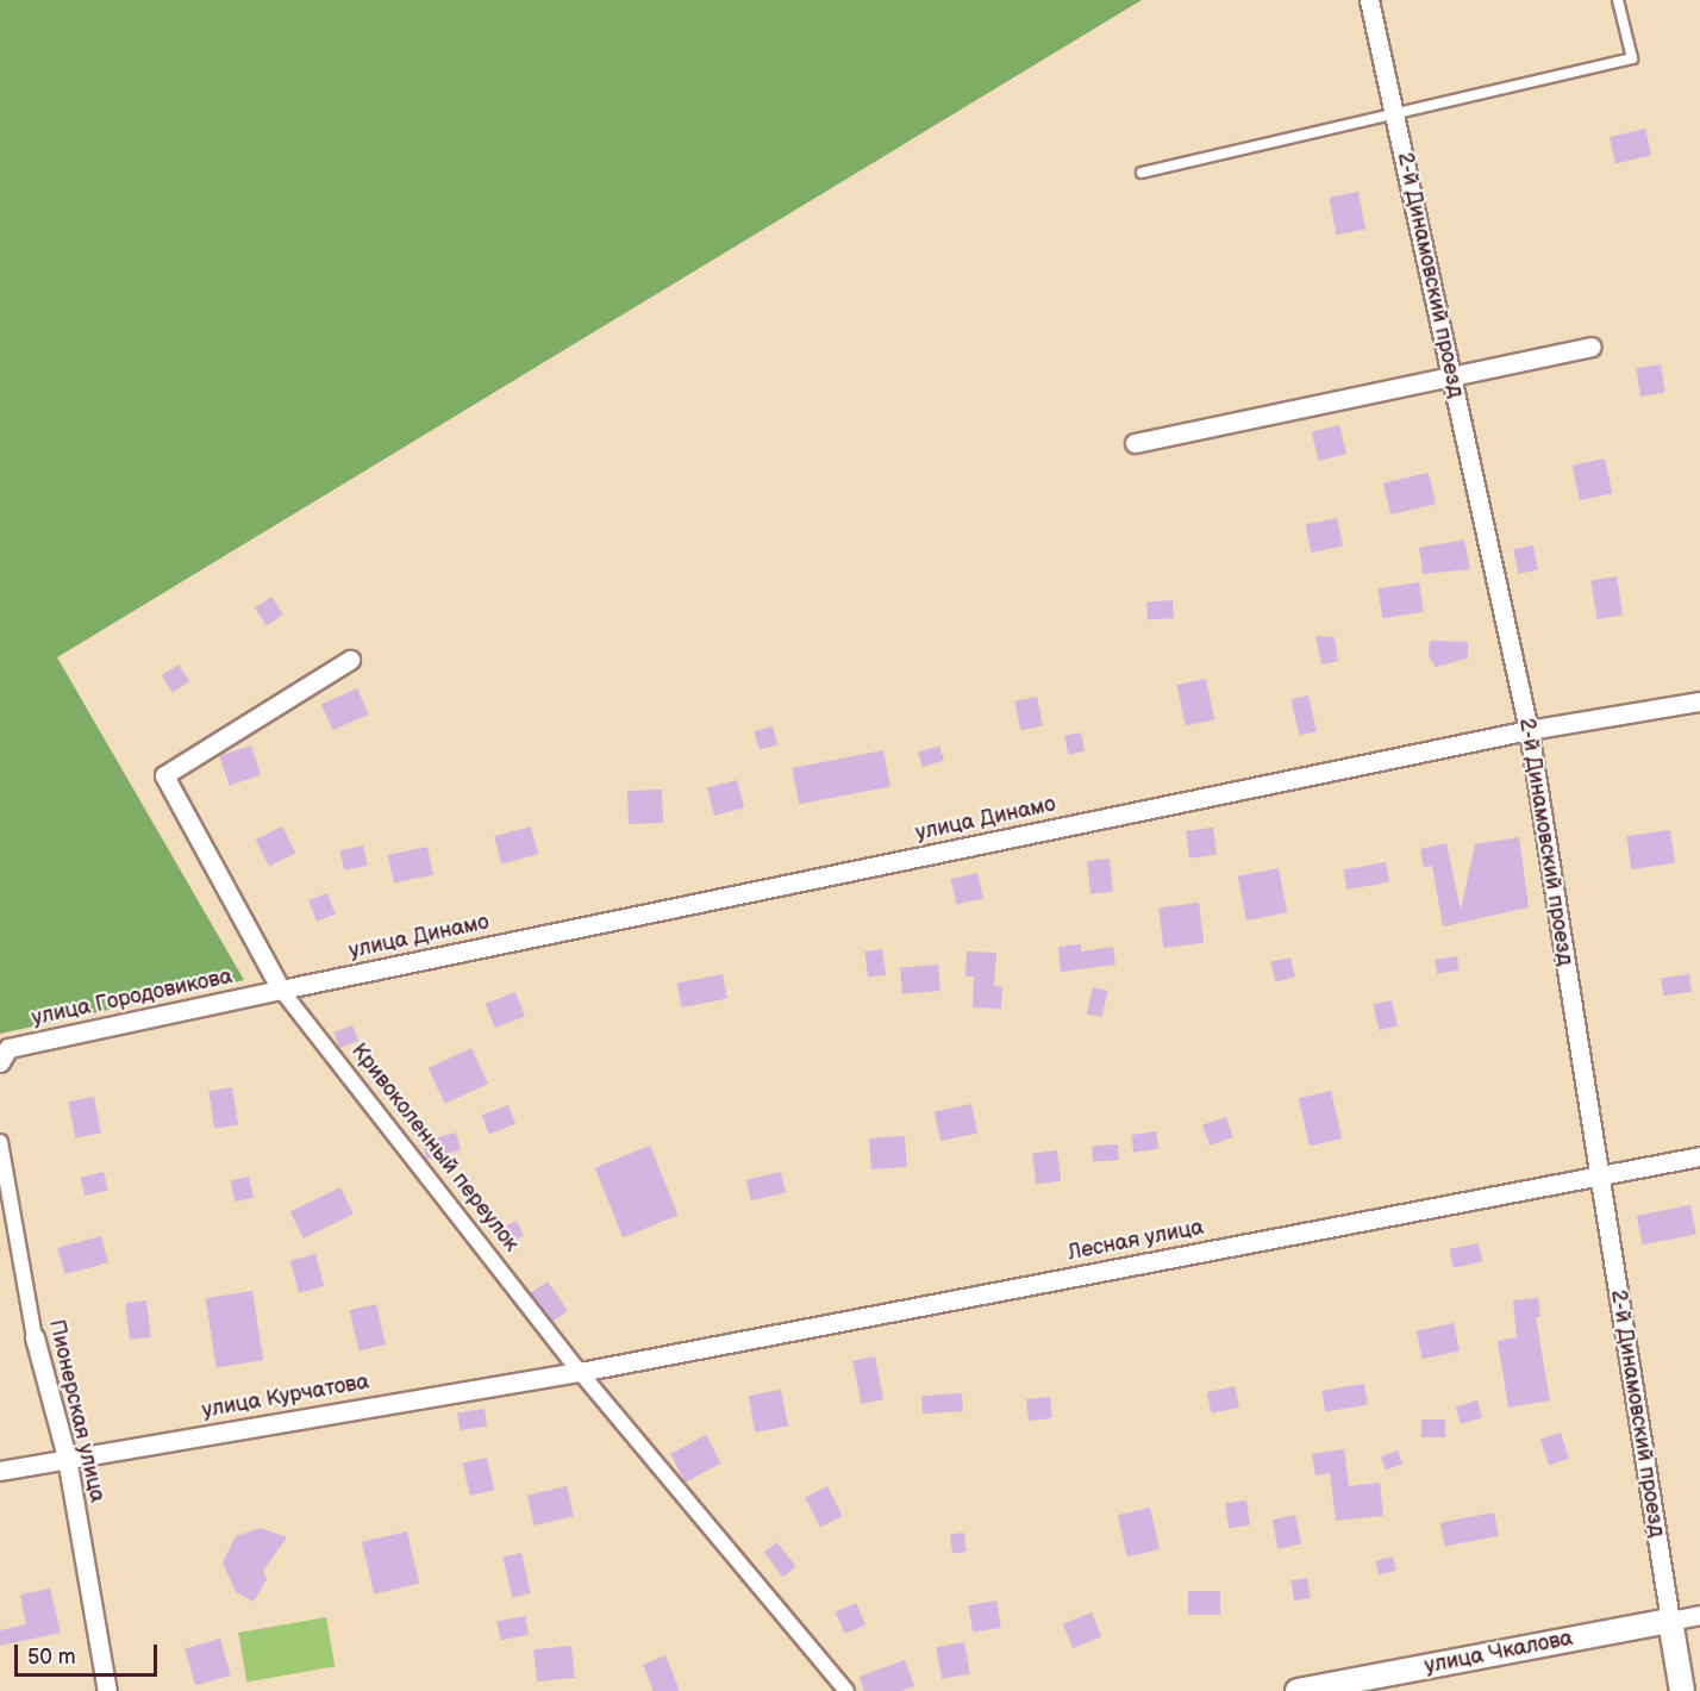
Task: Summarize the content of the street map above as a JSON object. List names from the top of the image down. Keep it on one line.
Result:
{"streets":{"street":["2-й Динамовский проезд","улица Динамо","улица Городовикова","Кривоколенный переулок","Лесная улица","улица Курчатова","Пионерская улица","улица Чкалова"]},"crossings":[["2-й Динамовский проезд","улица Динамо"],["2-й Динамовский проезд","Лесная улица"],["2-й Динамовский проезд","улица Чкалова"],["улица Динамо","улица Городовикова"],["улица Динамо","Кривоколенный переулок"],["улица Городовикова","Кривоколенный переулок"],["Кривоколенный переулок","Лесная улица"],["Кривоколенный переулок","улица Курчатова"],["Лесная улица","улица Курчатова"],["улица Курчатова","Пионерская улица"]],"scale_bar":"50 m"}
